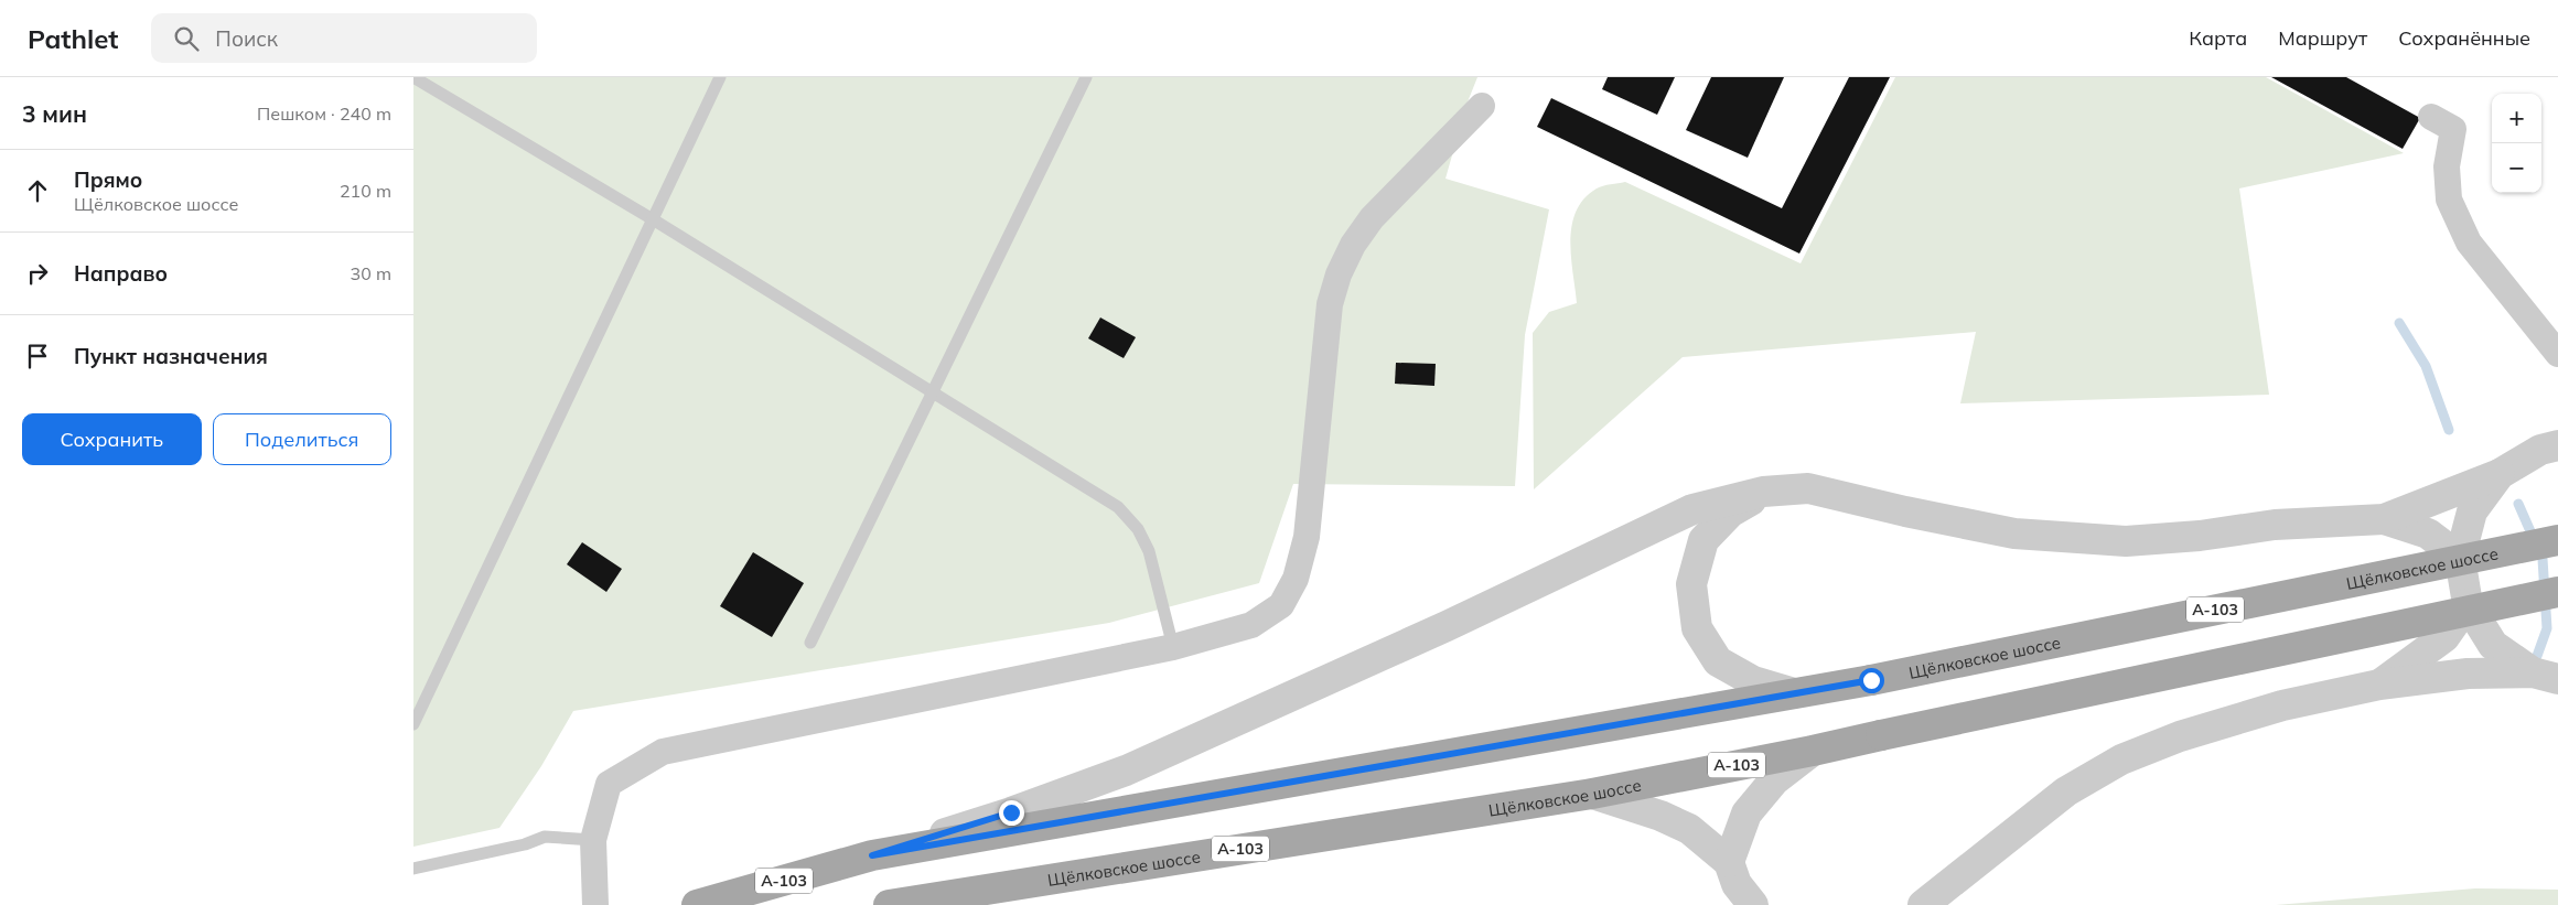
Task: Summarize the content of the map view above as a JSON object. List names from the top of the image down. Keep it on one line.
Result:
{"streets":{"main road":["Щёлковское шоссе","А-103"]},"page":{"header":"Pathlet","search":"Поиск","nav":["Карта","Маршрут","Сохранённые"],"heading":["3 мин","Пешком · 240 m"],"map_buttons":["+","−"],"list":[["Прямо","Щёлковское шоссе","210 m"],["Направо","30 m"],"Пункт назначения"],"buttons":["Сохранить","Поделиться"]}}
